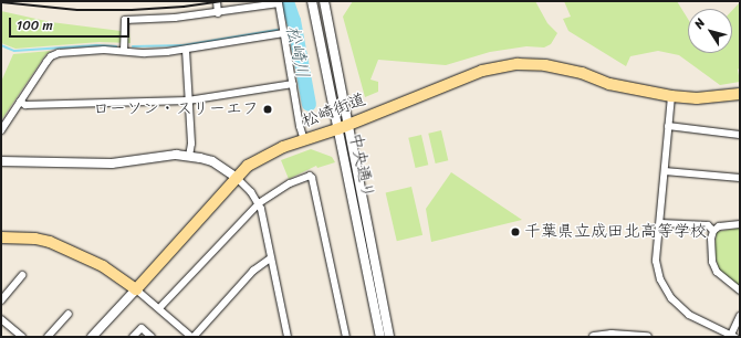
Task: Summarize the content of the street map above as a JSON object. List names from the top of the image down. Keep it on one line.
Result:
{"streets":{"main road":["松崎街道"],"street":["中央通り"]},"crossings":[["松崎街道","中央通り"]],"water":["松崎川"],"places":["ローソン・スリーエフ","千葉県立成田北高等学校"],"scale_bar":"100 m","north":"top left"}
